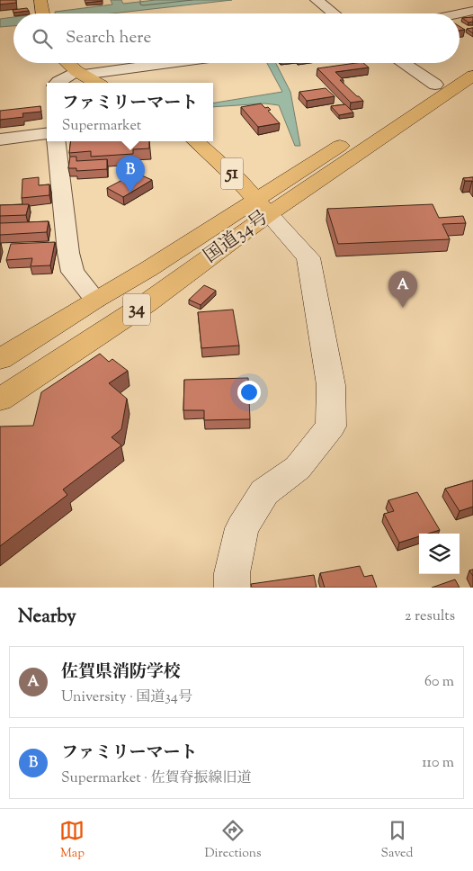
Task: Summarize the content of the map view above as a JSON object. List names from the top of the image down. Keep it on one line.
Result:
{"streets":{"main road":["51","国道34号","34"]},"crossings":[["51","国道34号"]],"page":{"search":"Search here","popup":["ファミリーマート","Supermarket"],"pins":["B","A"],"heading":["Nearby","2 results"],"list":[{"mark":"A","name":"佐賀県消防学校","note":"University · 国道34号","value":"60 m"},{"mark":"B","name":"ファミリーマート","note":"Supermarket · 佐賀脊振線旧道","value":"110 m"}],"nav":["Map","Directions","Saved"]}}
